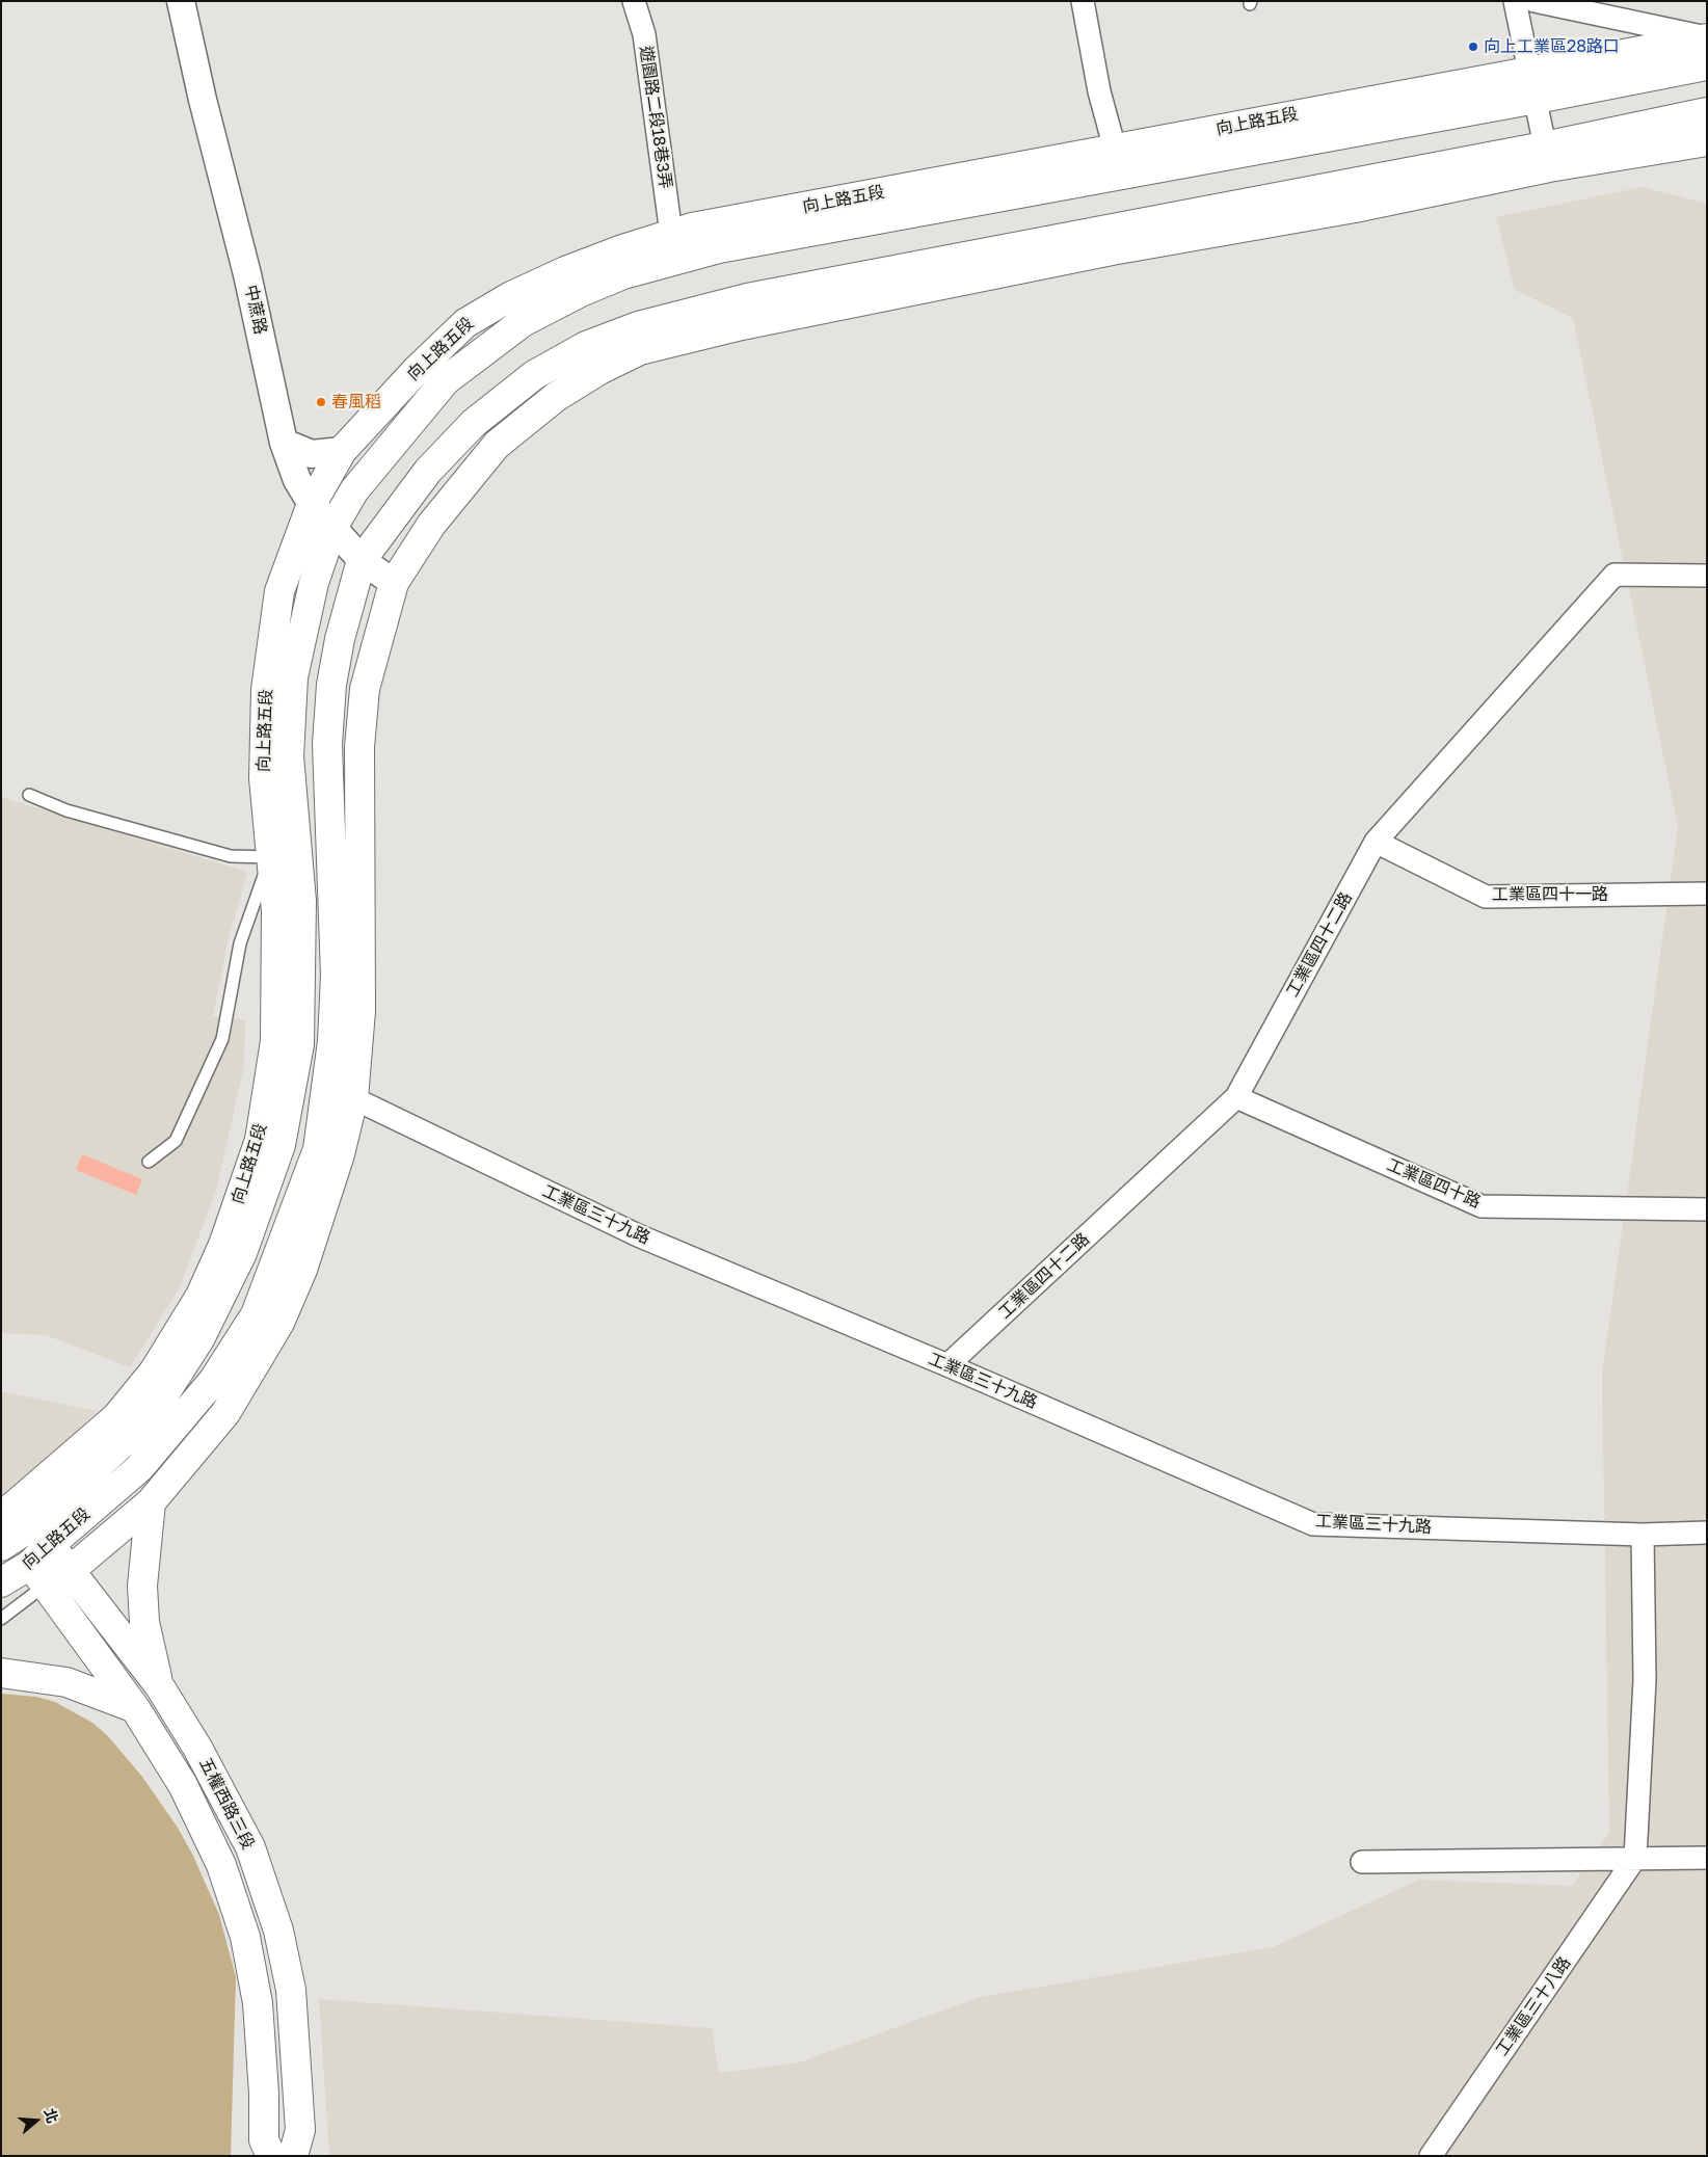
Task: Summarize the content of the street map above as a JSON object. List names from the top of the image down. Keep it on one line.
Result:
{"streets":{"main road":["向上路五段","五權西路三段"],"street":["遊園路二段18巷3弄","中蔗路","工業區四十一路","工業區四十二路","工業區四十路","工業區三十九路","工業區三十八路"]},"crossings":[["遊園路二段18巷3弄","向上路五段"],["向上路五段","中蔗路"],["向上路五段","工業區三十九路"],["向上路五段","五權西路三段"],["工業區四十一路","工業區四十二路"],["工業區四十二路","工業區四十路"],["工業區四十二路","工業區三十九路"]],"places":["向上工業區28路口","春風稻"],"north":"right"}
